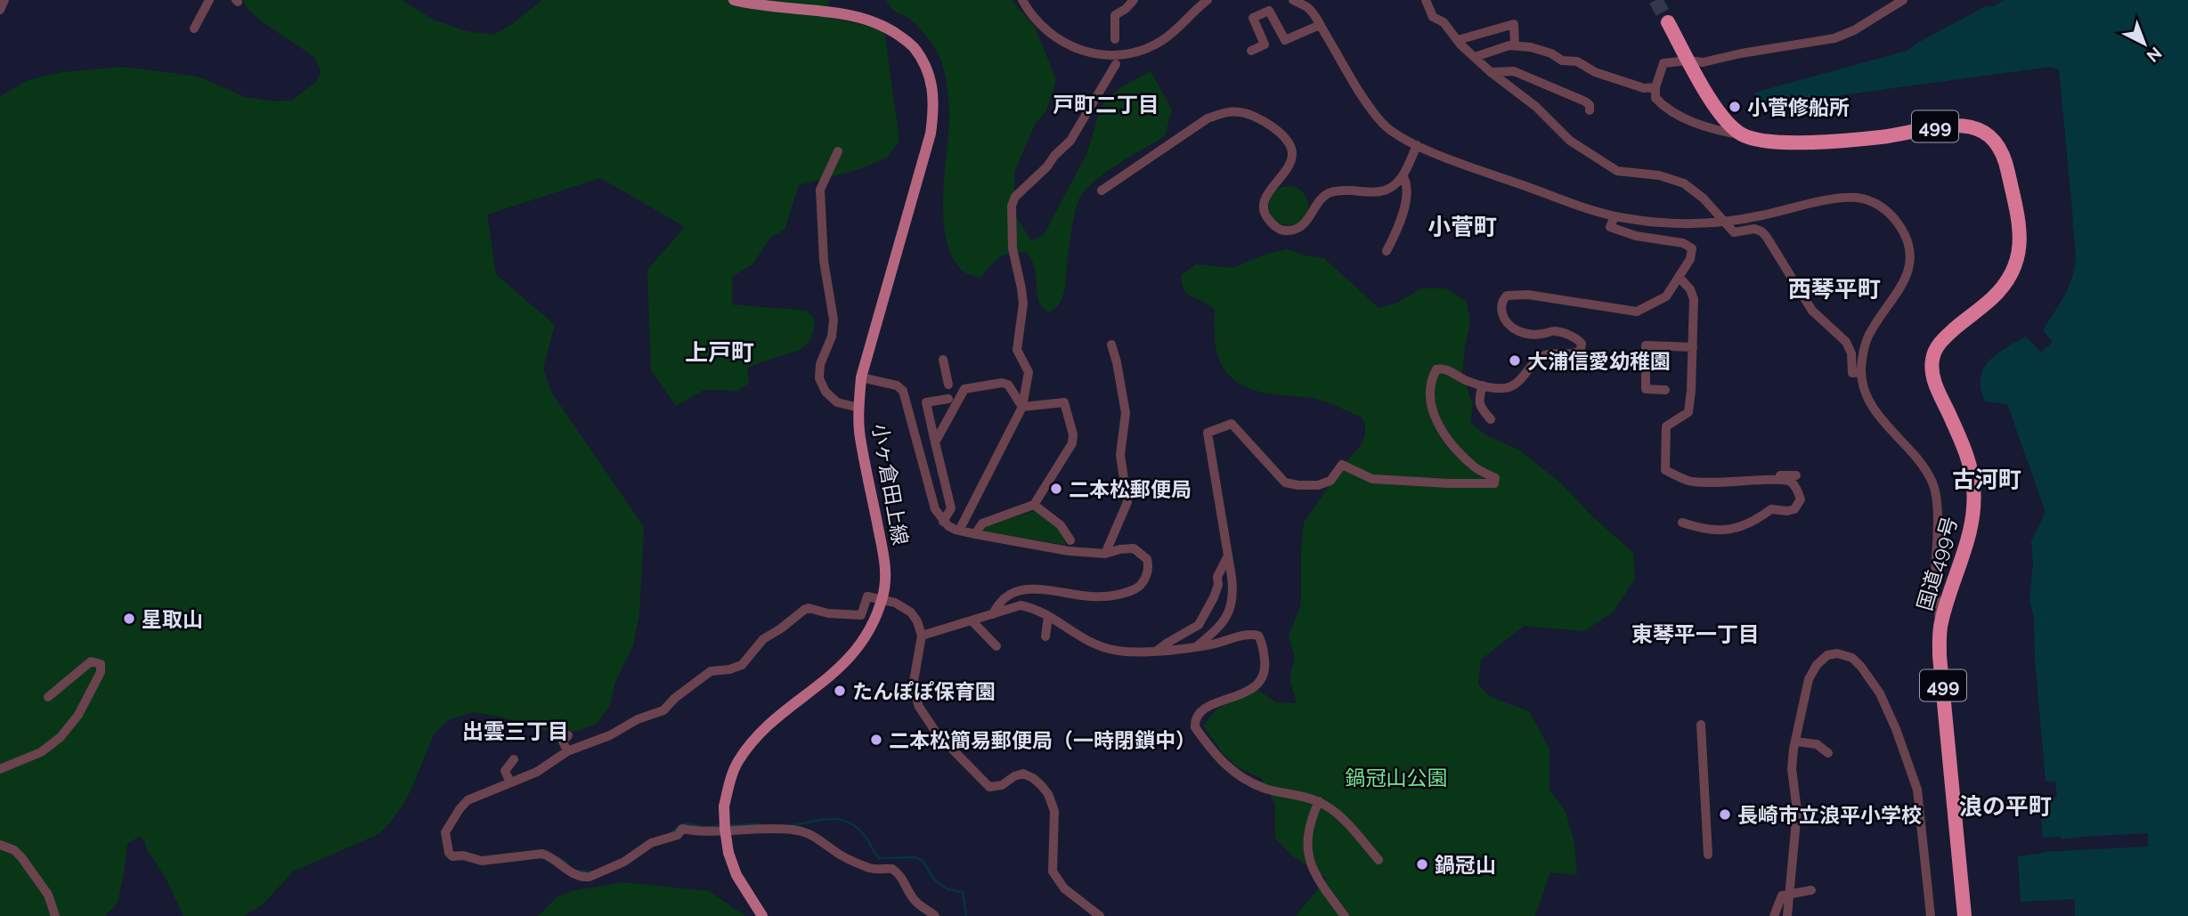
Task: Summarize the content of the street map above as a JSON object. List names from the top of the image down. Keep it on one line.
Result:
{"streets":{"highway":["499","国道499号"],"main road":["小ヶ倉田上線"]},"districts":["戸町二丁目","小菅町","西琴平町","上戸町","古河町","東琴平一丁目","出雲三丁目","浪の平町"],"parks":["鍋冠山公園"],"places":["小菅修船所","大浦信愛幼稚園","二本松郵便局","星取山","たんぽぽ保育園","二本松簡易郵便局（一時閉鎖中）","長崎市立浪平小学校","鍋冠山"],"north":"bottom right"}
